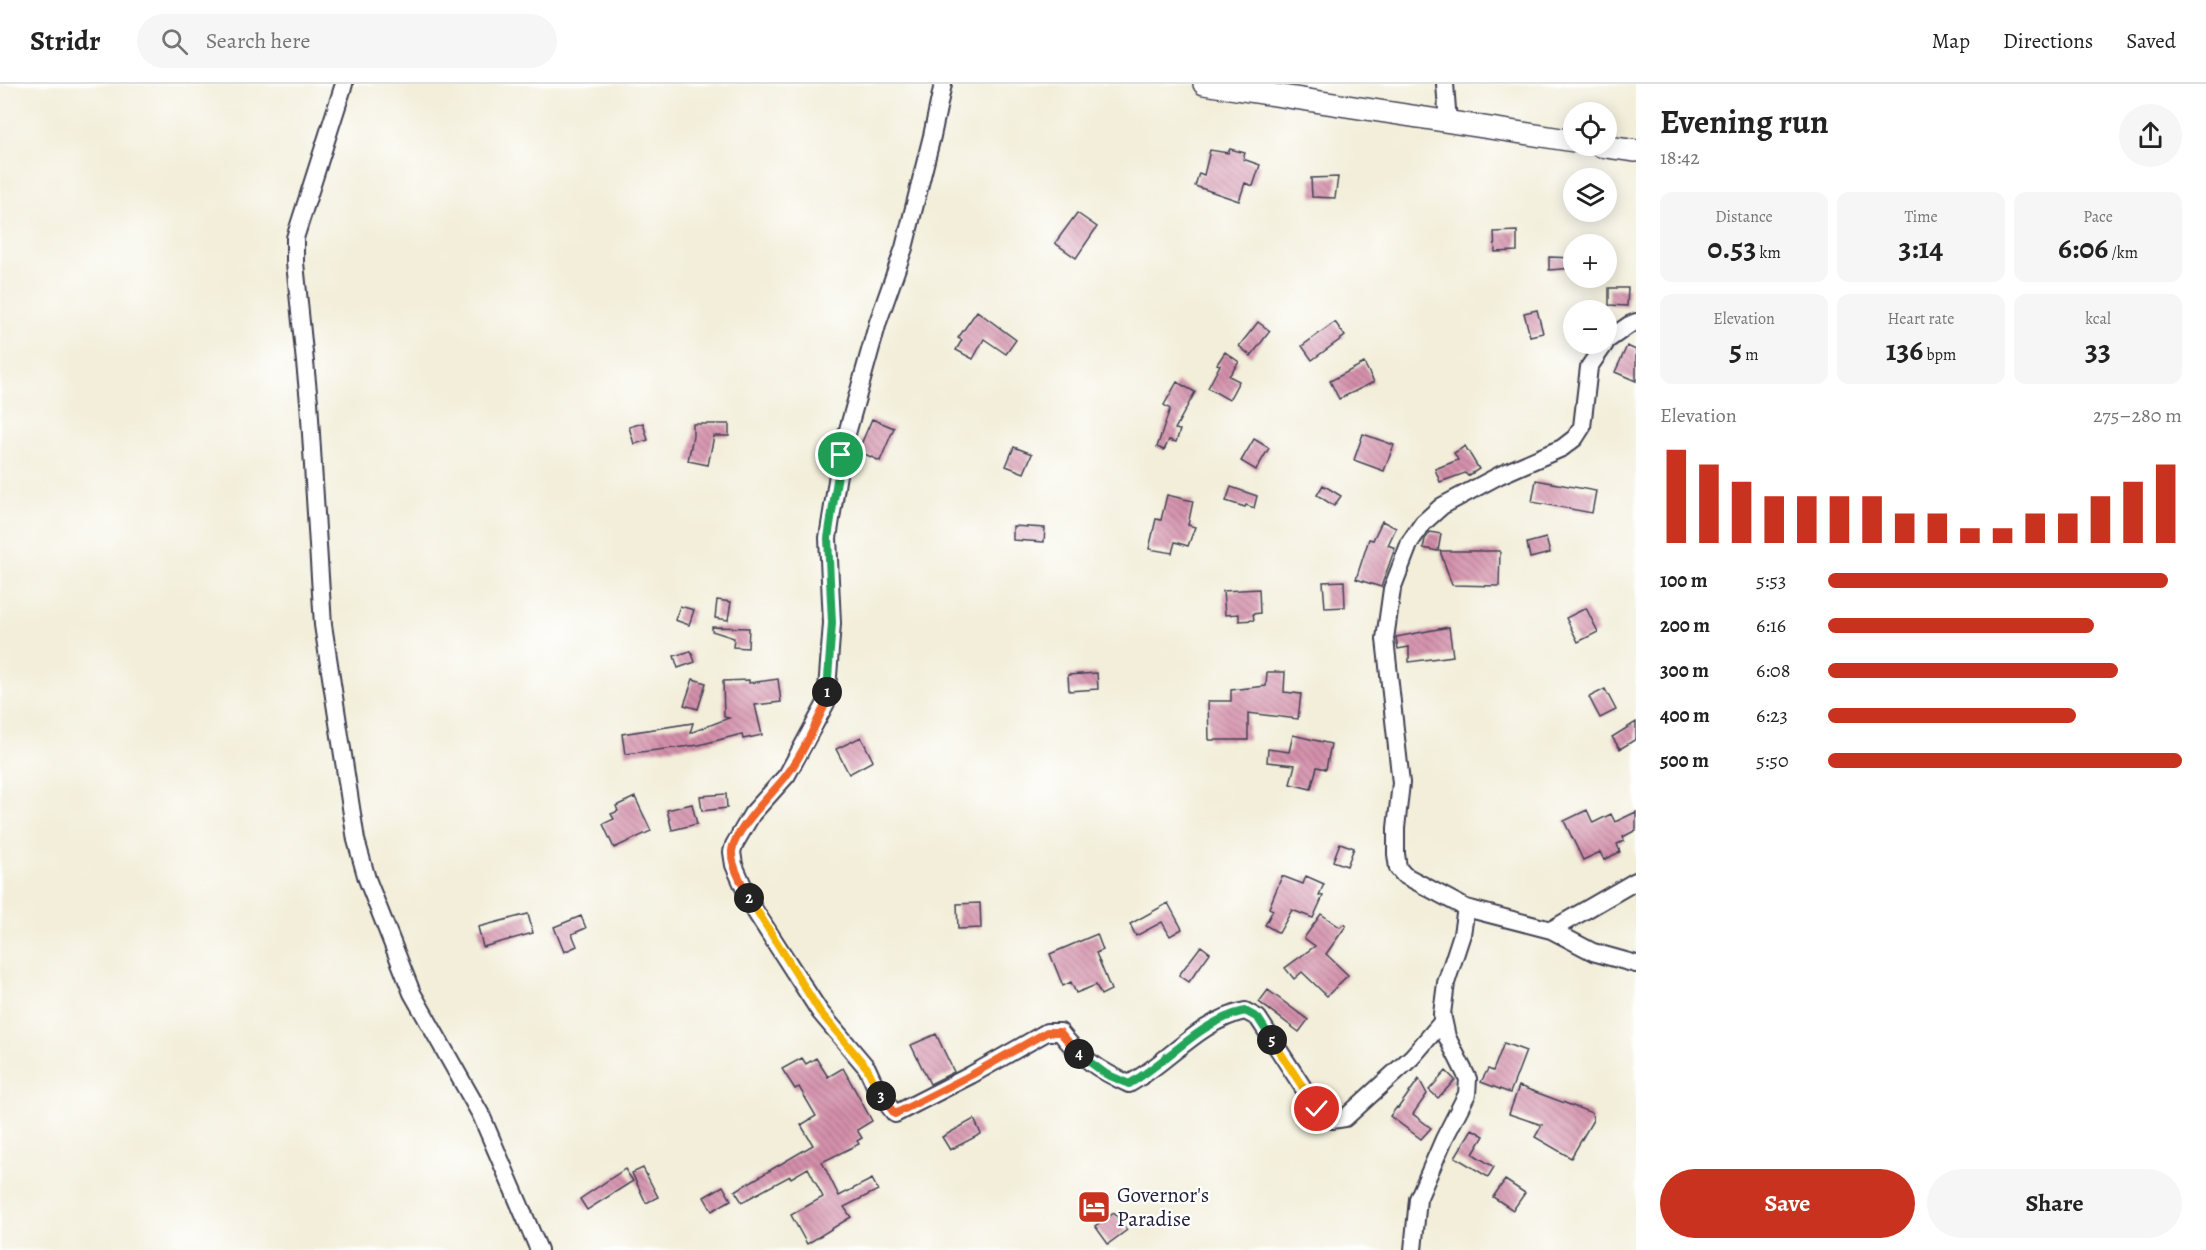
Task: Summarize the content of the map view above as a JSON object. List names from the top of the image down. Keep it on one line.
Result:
{"places":{"hotel":["Governor's Paradise"]},"page":{"header":"Stridr","search":"Search here","nav":["Map","Directions","Saved"],"heading":["Evening run","18:42"],"map_buttons":["+","−"],"stats":[["Distance","0.53 km"],["Time","3:14"],["Pace","6:06 /km"],["Elevation","5 m"],["Heart rate","136 bpm"],["kcal","33"]],"chart":["Elevation","275–280 m"],"list":[{"name":"100 m","note":"5:53"},{"name":"200 m","note":"6:16"},{"name":"300 m","note":"6:08"},{"name":"400 m","note":"6:23"},{"name":"500 m","note":"5:50"}],"pins":["1","2","5","4","3"],"buttons":["Save","Share"]}}
